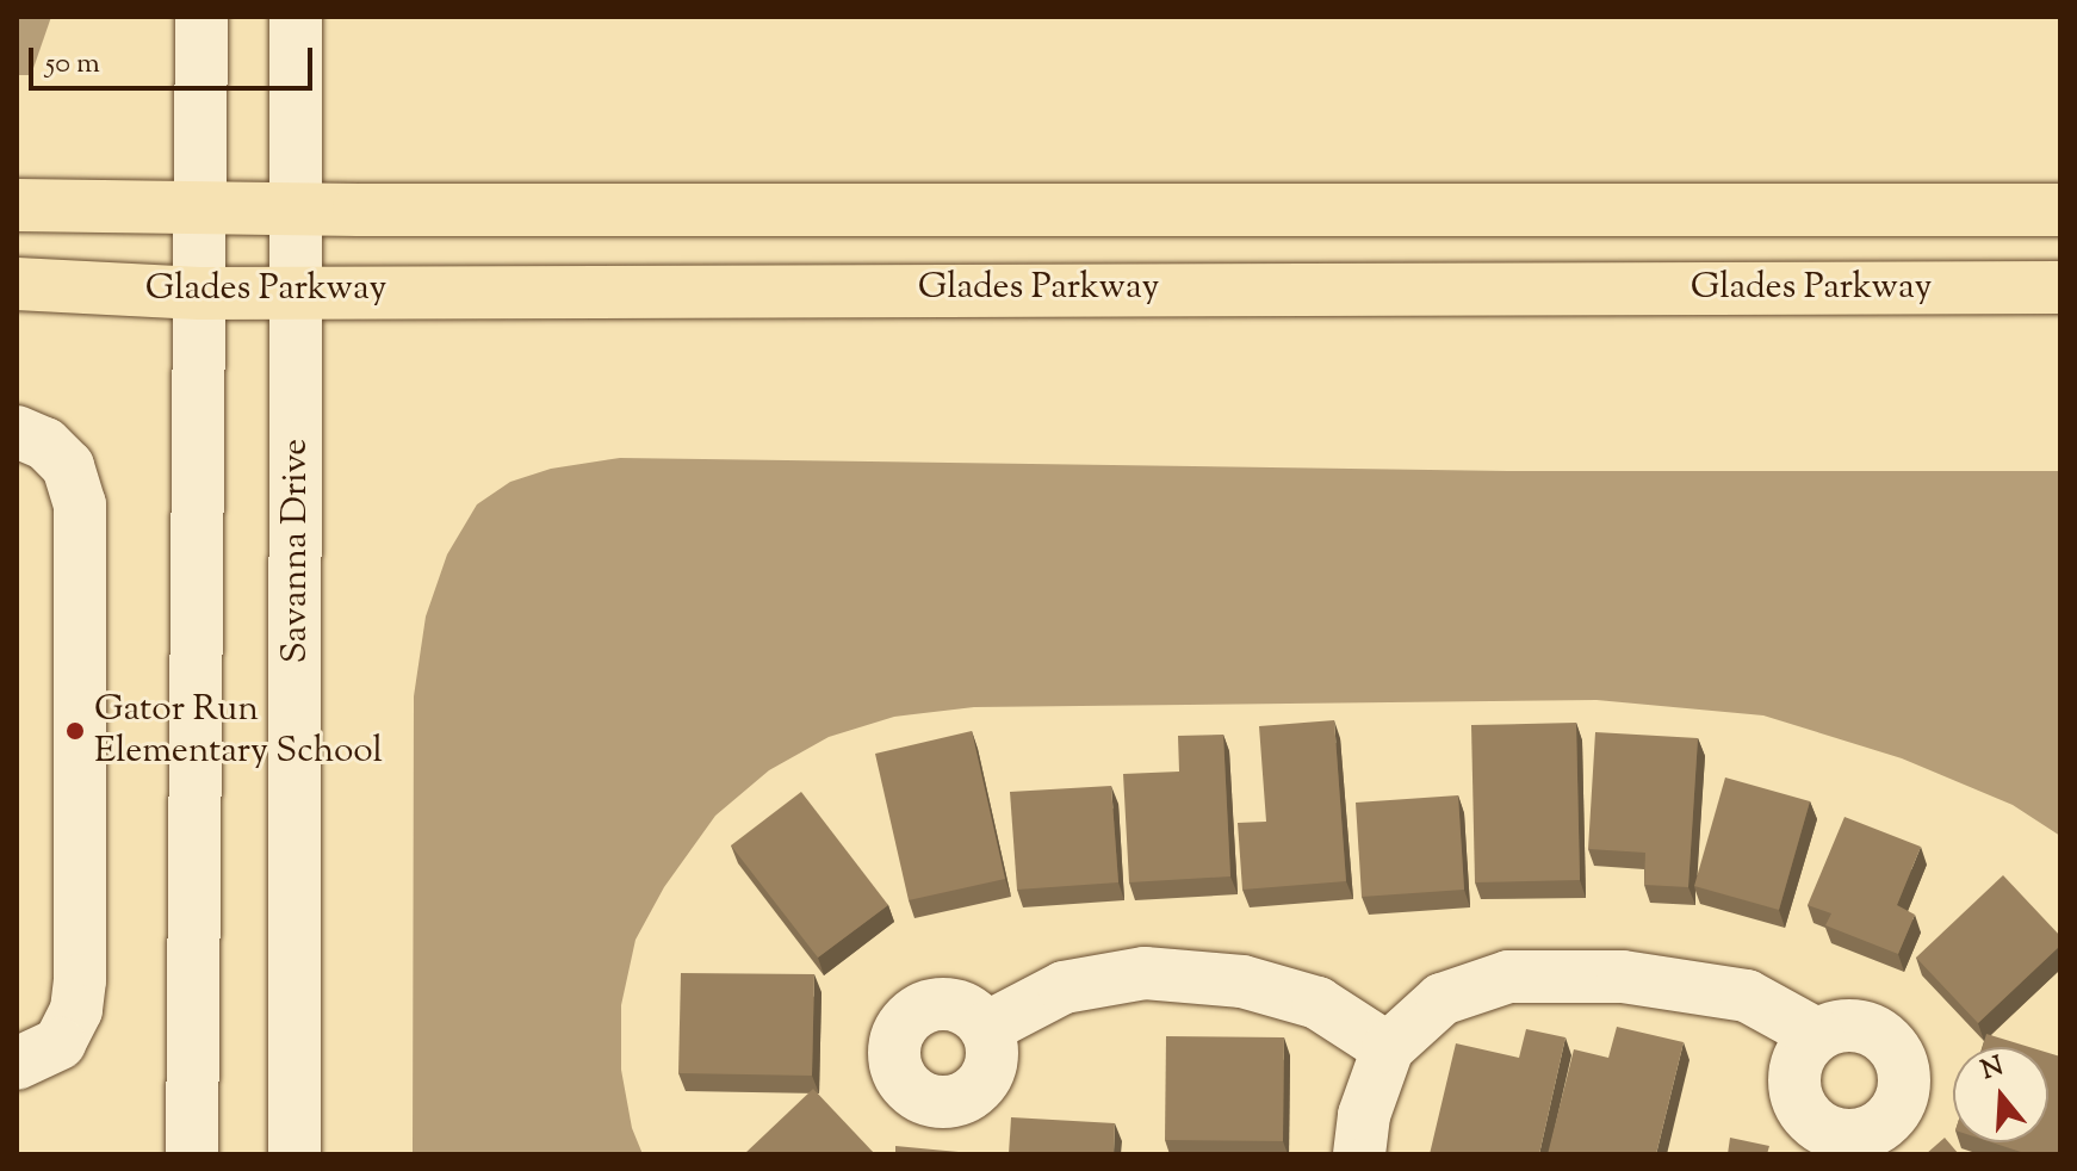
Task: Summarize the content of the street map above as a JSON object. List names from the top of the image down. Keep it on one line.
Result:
{"streets":{"main road":["Glades Parkway"],"street":["Savanna Drive"]},"crossings":[["Glades Parkway","Savanna Drive"]],"places":["Gator Run Elementary School"],"scale_bar":"50 m","north":"top"}
